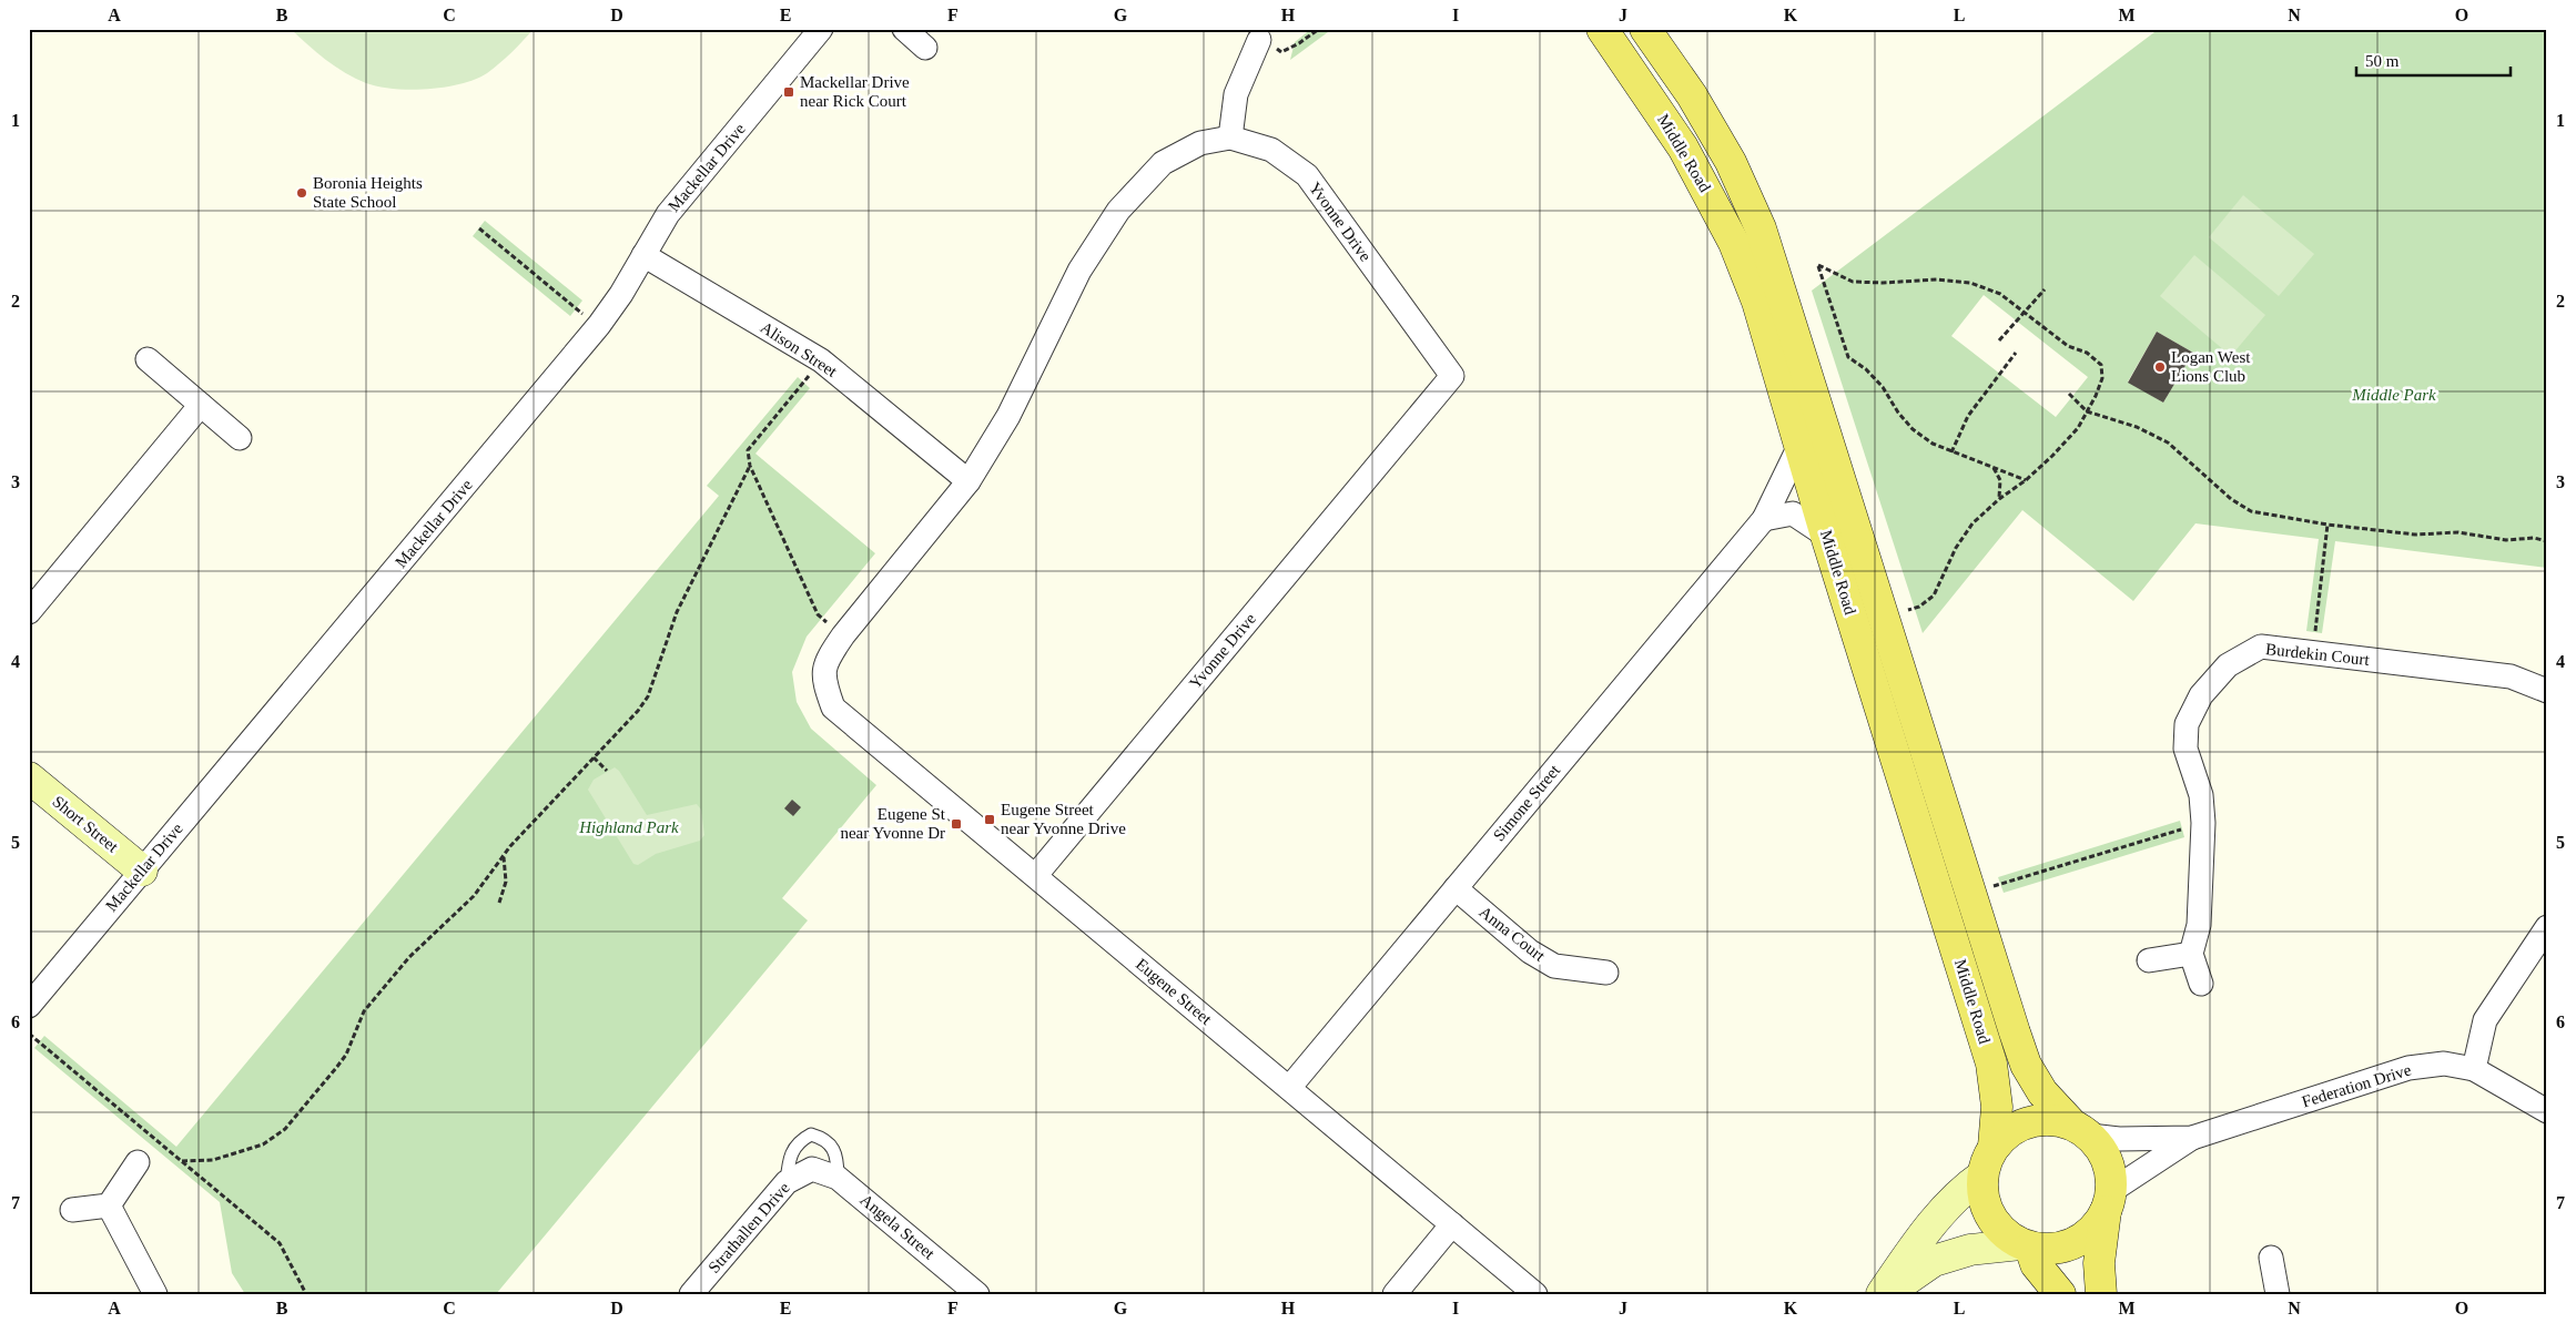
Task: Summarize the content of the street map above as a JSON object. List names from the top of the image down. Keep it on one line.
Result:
{"streets":{"main road":["Middle Road"],"street":["Mackellar Drive","Yvonne Drive","Alison Street","Burdekin Court","Simone Street","Short Street","Anna Court","Eugene Street","Federation Drive","Angela Street","Strathallen Drive"]},"crossings":[["Middle Road","Simone Street"],["Middle Road","Federation Drive"],["Mackellar Drive","Alison Street"],["Mackellar Drive","Short Street"],["Yvonne Drive","Alison Street"],["Yvonne Drive","Eugene Street"],["Simone Street","Anna Court"],["Simone Street","Eugene Street"],["Angela Street","Strathallen Drive"]],"parks":["Middle Park","Highland Park"],"places":{"transit":["Mackellar Drive near Rick Court","Eugene Street near Yvonne Drive","Eugene St near Yvonne Dr"],"other":["Boronia Heights State School","Logan West Lions Club"]},"scale_bar":"50 m","grid":{"columns":["A","B","C","D","E","F","G","H","I","J","K","L","M","N","O"],"rows":["1","2","3","4","5","6","7"]}}
